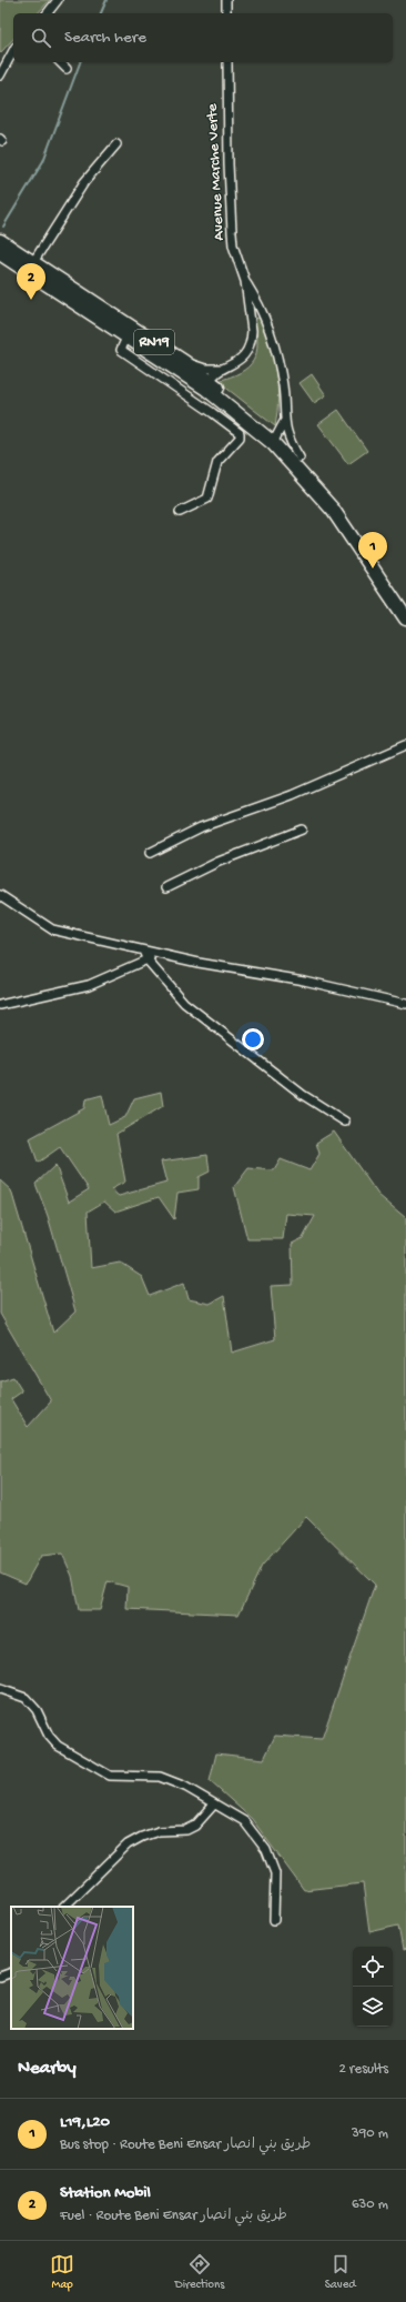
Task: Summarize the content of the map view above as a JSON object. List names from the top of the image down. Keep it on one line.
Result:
{"streets":{"highway":["RN19"],"street":["Avenue Marche Verte"]},"page":{"search":"Search here","pins":["2","1"],"heading":["Nearby","2 results"],"list":[{"mark":"1","name":"L19,L20","note":"Bus stop · Route Beni Ensar طريق بني انصار","value":"390 m"},{"mark":"2","name":"Station Mobil","note":"Fuel · Route Beni Ensar طريق بني انصار","value":"630 m"}],"nav":["Map","Directions","Saved"]}}
